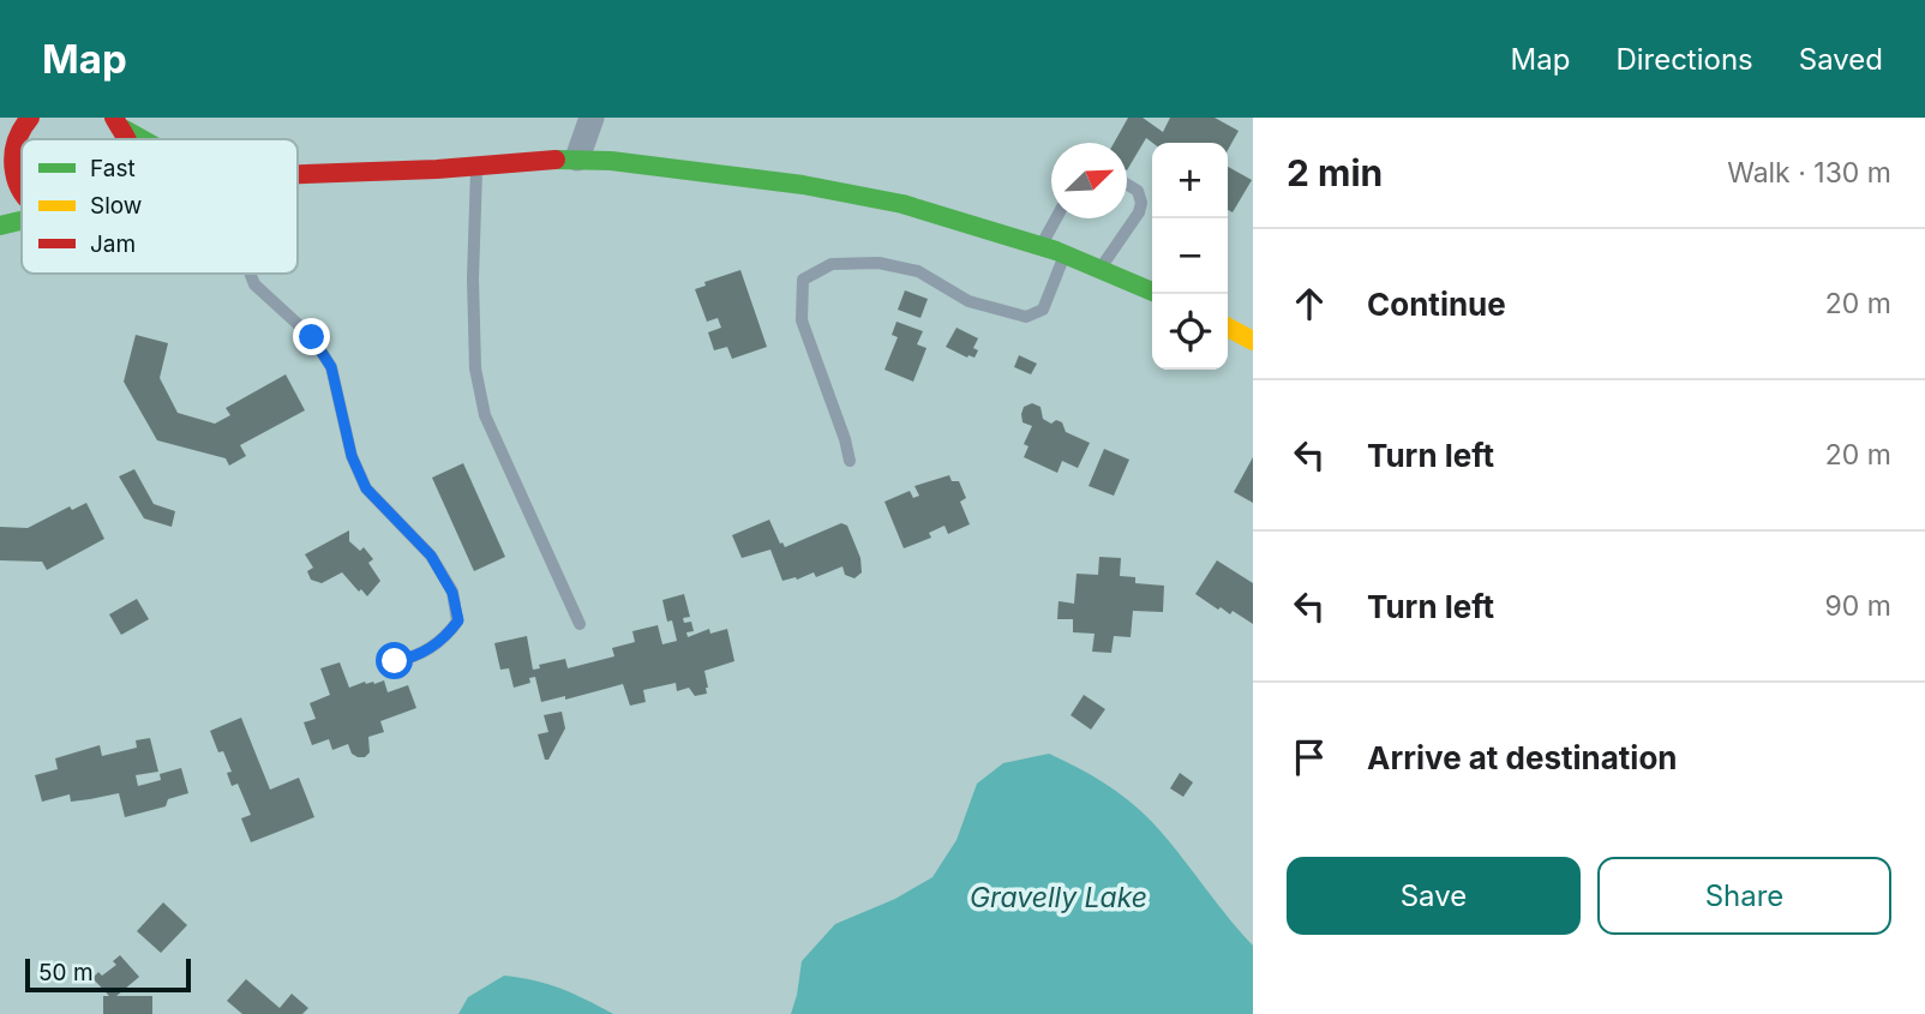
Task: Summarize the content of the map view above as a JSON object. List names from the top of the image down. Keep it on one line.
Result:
{"water":["Gravelly Lake"],"legend":["Fast","Slow","Jam"],"scale_bar":"50 m","north":"top right","page":{"header":"Map","nav":["Map","Directions","Saved"],"heading":["2 min","Walk · 130 m"],"map_buttons":["+","−"],"list":[["Continue","20 m"],["Turn left","20 m"],["Turn left","90 m"],"Arrive at destination"],"buttons":["Save","Share"],"scale":"50 m"}}
